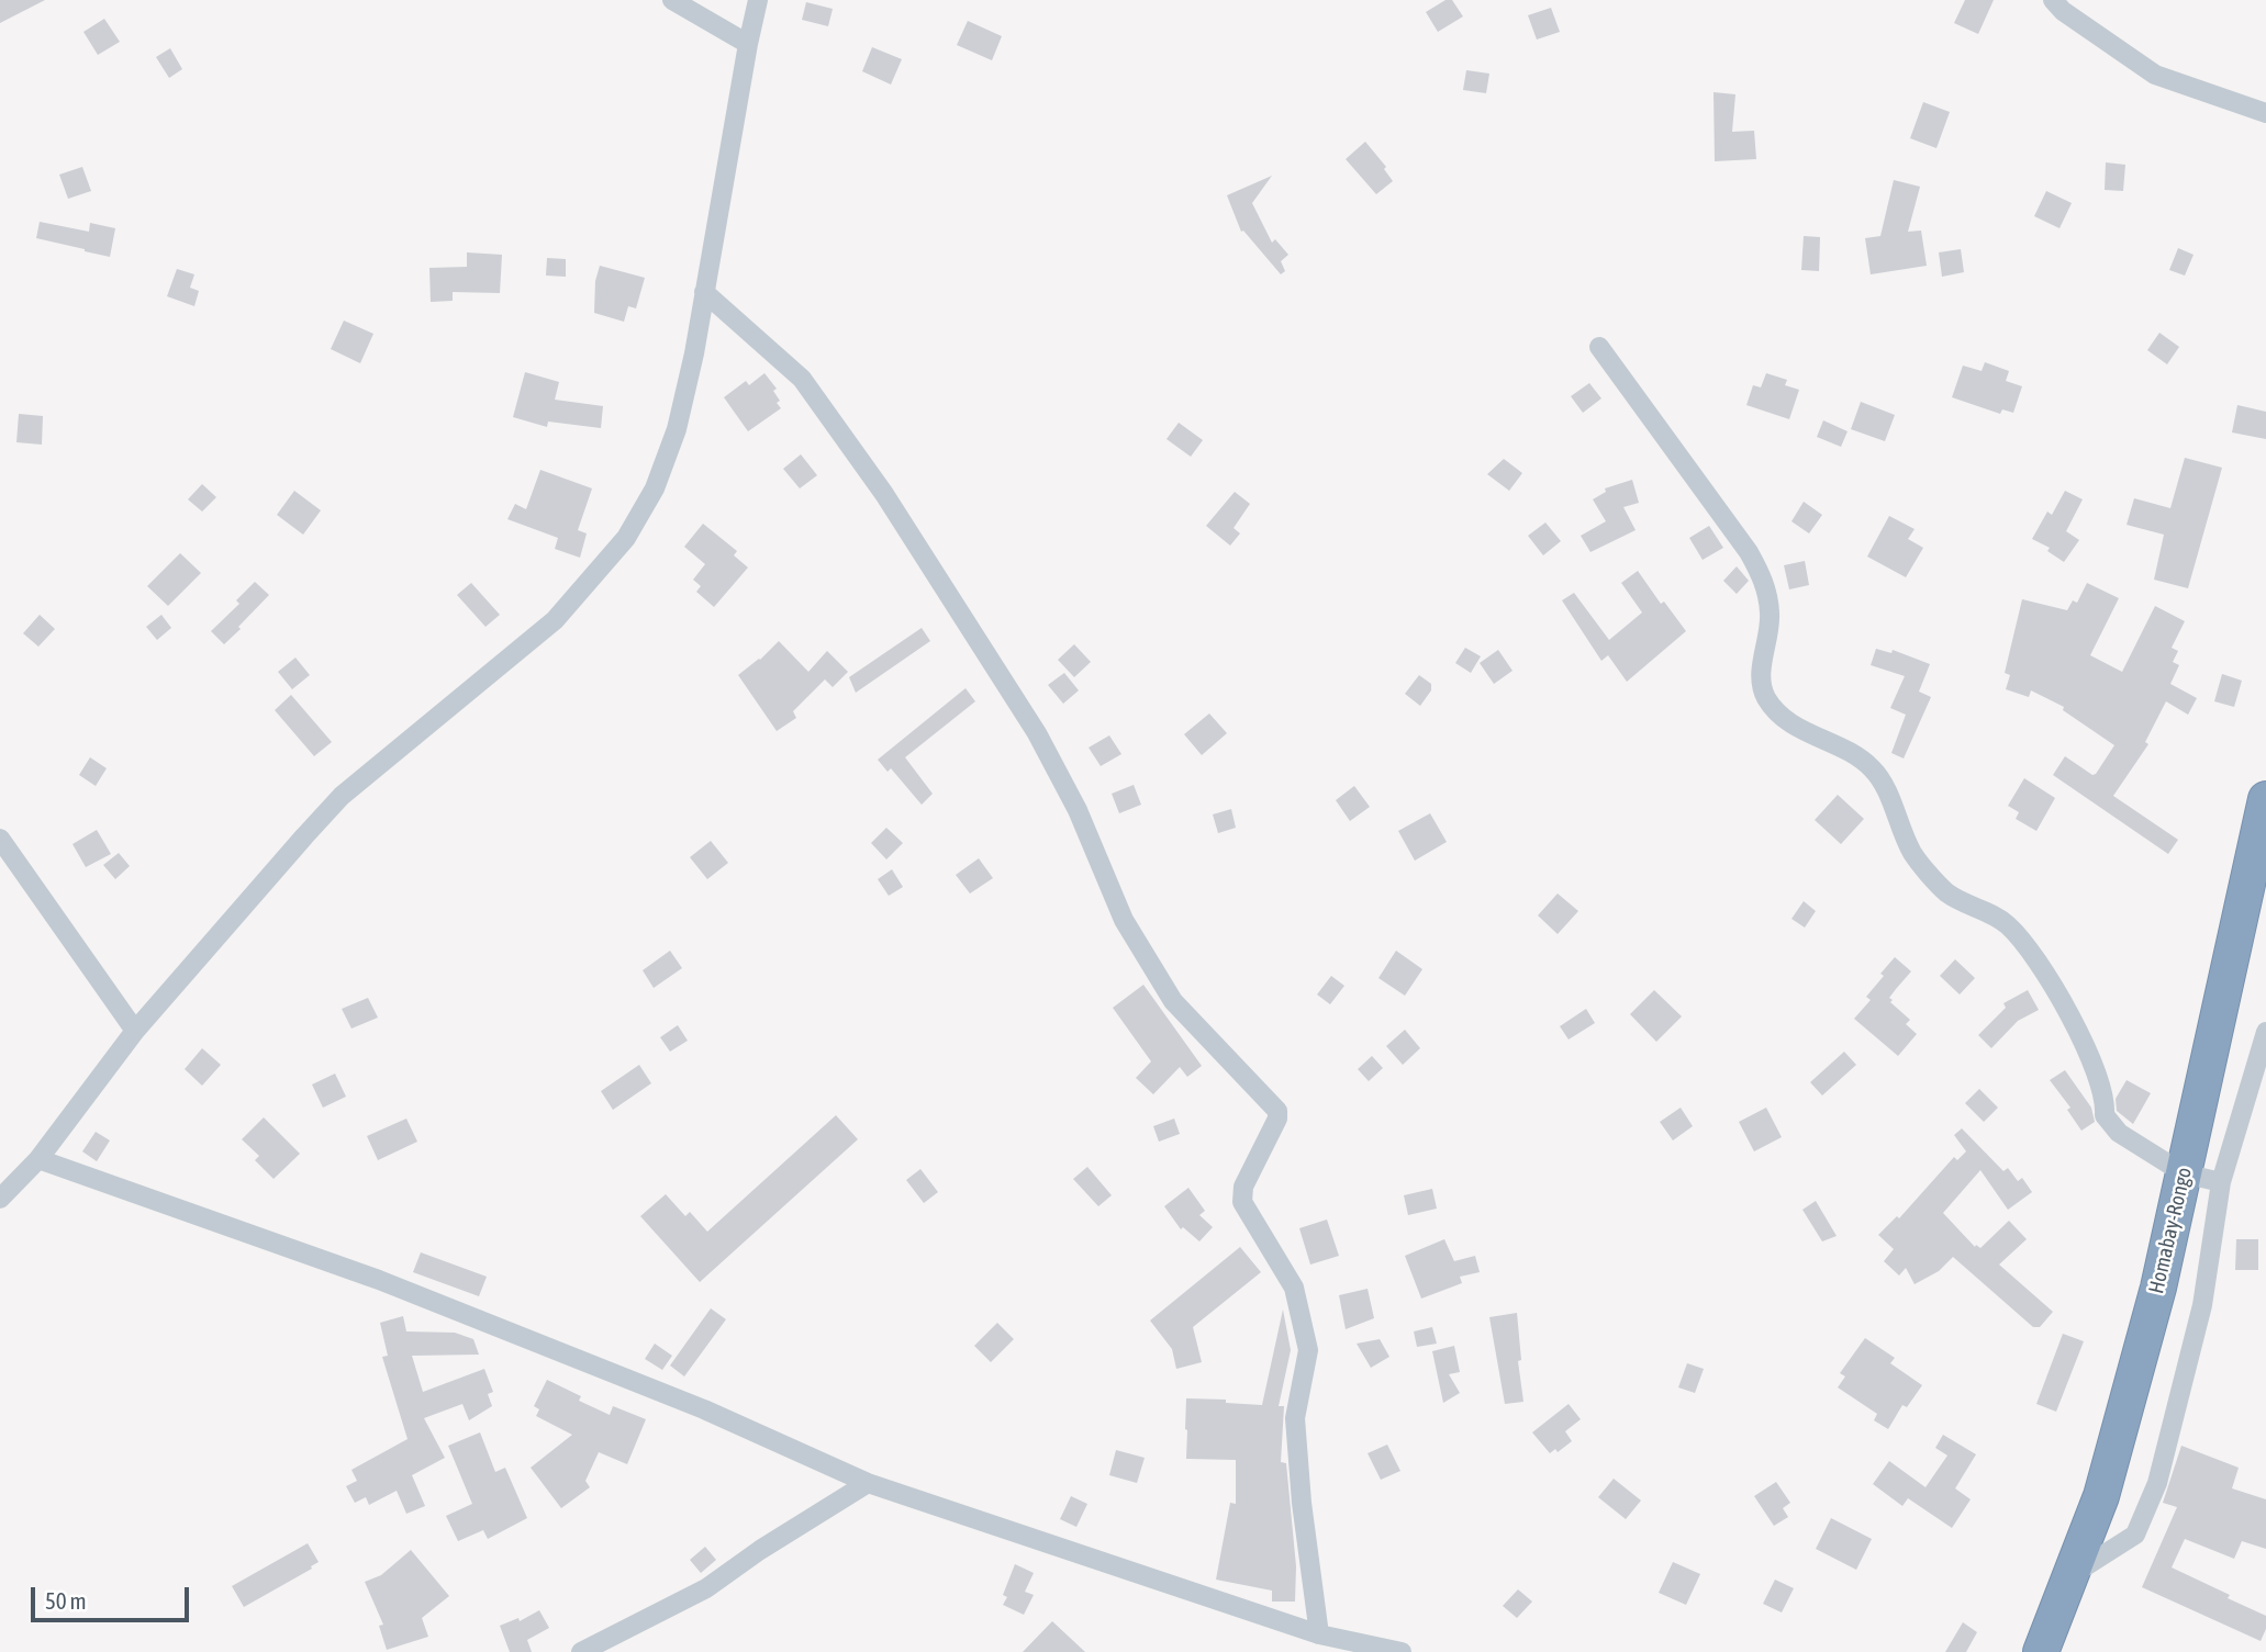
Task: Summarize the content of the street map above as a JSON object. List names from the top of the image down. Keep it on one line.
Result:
{"streets":{"highway":["Homabay-Rongo"]},"scale_bar":"50 m"}
